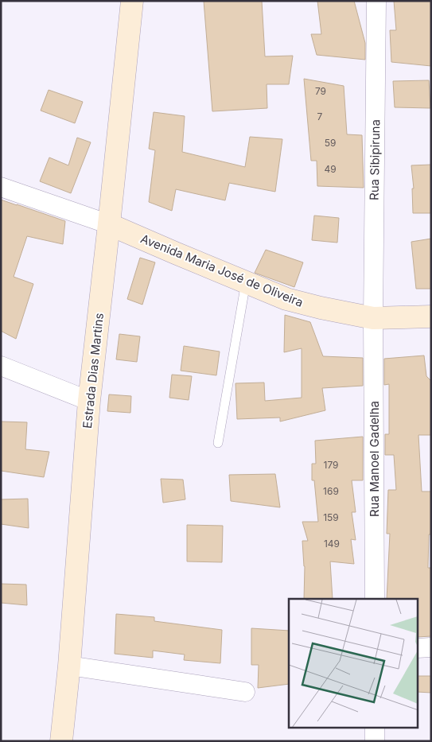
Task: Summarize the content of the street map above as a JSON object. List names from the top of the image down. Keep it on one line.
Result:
{"streets":{"street":["Rua Sibipiruna","Avenida Maria José de Oliveira","Estrada Dias Martins","Rua Manoel Gadelha"]},"crossings":[["Rua Sibipiruna","Avenida Maria José de Oliveira"],["Rua Sibipiruna","Rua Manoel Gadelha"],["Avenida Maria José de Oliveira","Estrada Dias Martins"],["Avenida Maria José de Oliveira","Rua Manoel Gadelha"]],"house_numbers":["79","7","59","49","179","169","159","149"]}
